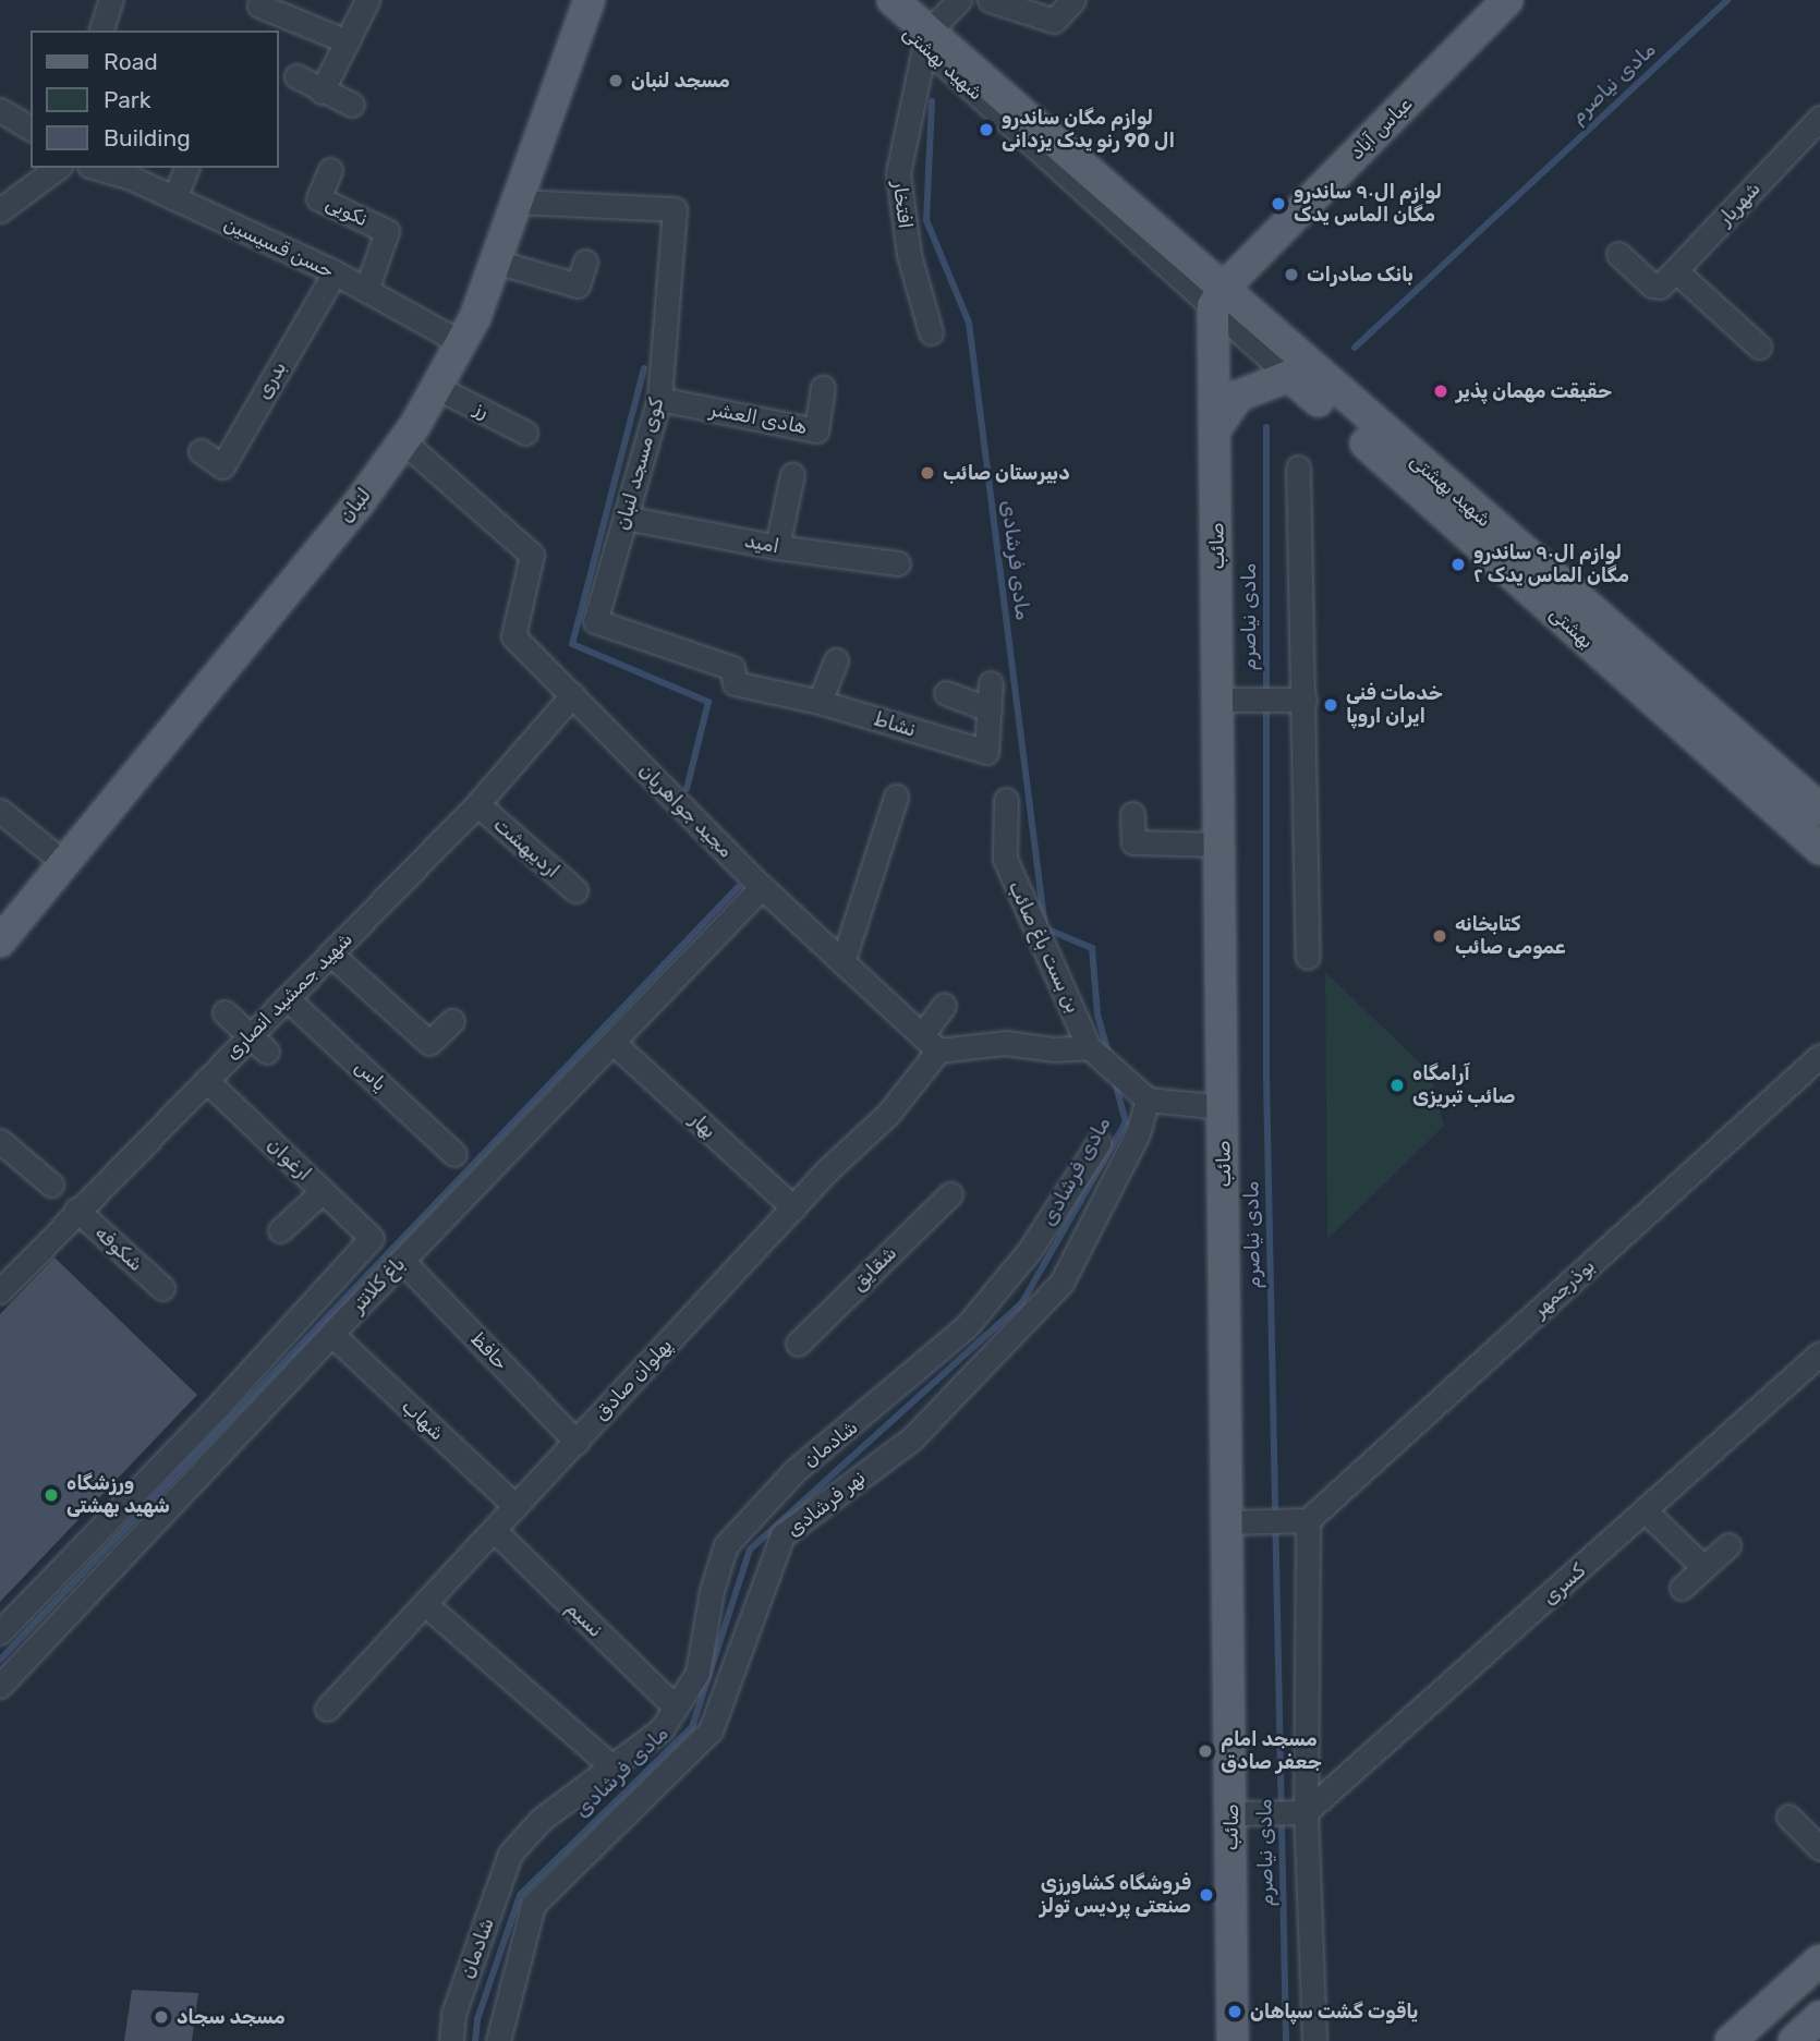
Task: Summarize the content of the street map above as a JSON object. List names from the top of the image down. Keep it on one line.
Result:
{"streets":{"main road":["شهید بهشتی","عباس آباد","لنبان","صائب","بهشتی"],"street":["شهریار","افتخار","نکویی","حسن قسیسین","بدری","رز","هادی العشر","کوی مسجد لنبان","امید","نشاط","مجید جواهریان","اردیبهشت","بن بست باغ صائب","شهید جمشید انصاری","یاس","بهار","ارغوان","شکوفه","شقایق","باغ کلانتر","بوذرجمهر","حافظ","پهلوان صادق","شهاب","شادمان","نهر فرشادی","کسری","نسیم"]},"crossings":[["شهید بهشتی","عباس آباد"],["شهید بهشتی","افتخار"],["شهید بهشتی","صائب"],["عباس آباد","صائب"],["نکویی","حسن قسیسین"],["حسن قسیسین","بدری"],["حسن قسیسین","لنبان"],["رز","لنبان"],["هادی العشر","کوی مسجد لنبان"],["کوی مسجد لنبان","لنبان"],["کوی مسجد لنبان","امید"],["کوی مسجد لنبان","نشاط"],["لنبان","مجید جواهریان"],["مجید جواهریان","شهید جمشید انصاری"],["مجید جواهریان","باغ کلانتر"],["مجید جواهریان","پهلوان صادق"],["اردیبهشت","شهید جمشید انصاری"],["شهید جمشید انصاری","یاس"],["شهید جمشید انصاری","ارغوان"],["شهید جمشید انصاری","شکوفه"],["بهار","باغ کلانتر"],["بهار","پهلوان صادق"],["ارغوان","باغ کلانتر"],["باغ کلانتر","حافظ"],["باغ کلانتر","شهاب"],["حافظ","پهلوان صادق"],["پهلوان صادق","شهاب"],["پهلوان صادق","نسیم"],["شادمان","نسیم"]],"water":["مادی نیاصرم","مادی فرشادی"],"places":["مسجد لنبان","لوازم مگان ساندرو ال 90 رنو یدک یزدانی","لوازم ال۹۰ ساندرو مگان الماس یدک","بانک صادرات","حقیقت مهمان پذیر","دبیرستان صائب","لوازم ال۹۰ ساندرو مگان الماس یدک ۲","خدمات فنی ایران اروپا","کتابخانه عمومی صائب","آرامگاه صائب تبریزی","ورزشگاه شهید بهشتی","مسجد امام جعفر صادق","فروشگاه کشاورزی صنعتی پردیس تولز","یاقوت گشت سپاهان","مسجد سجاد"],"legend":["Road","Park","Building"]}
